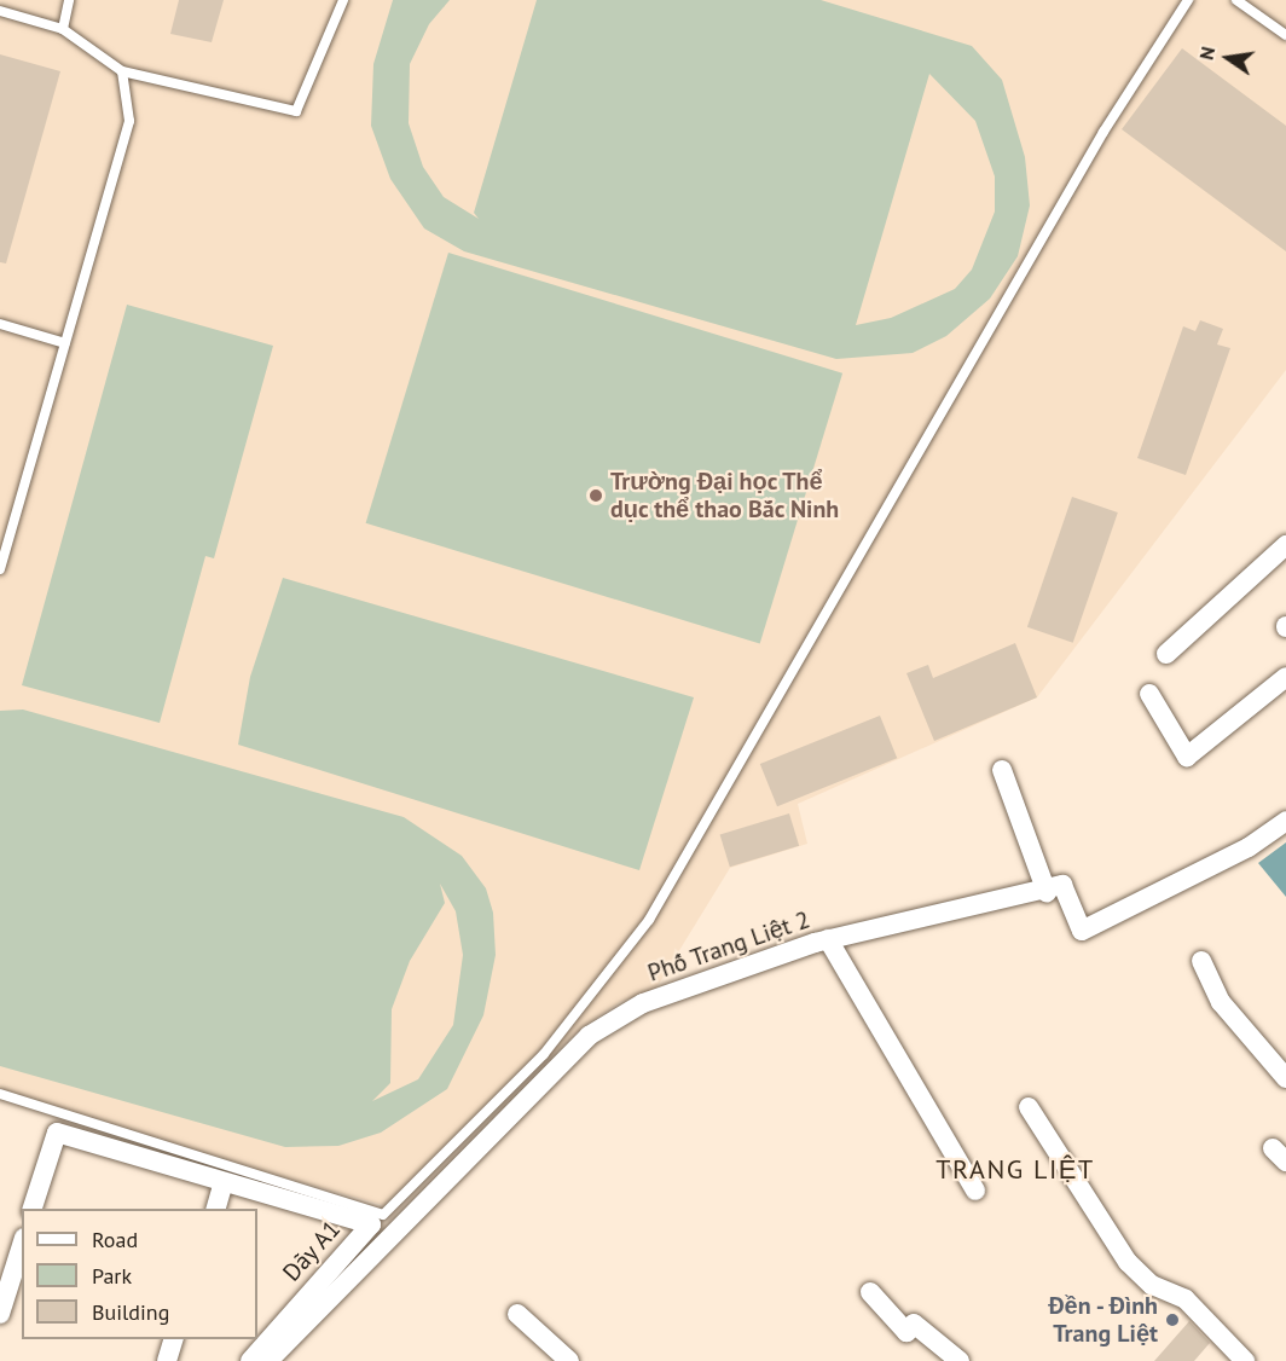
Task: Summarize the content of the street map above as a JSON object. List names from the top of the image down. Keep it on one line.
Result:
{"streets":{"street":["Phố Trang Liệt 2","Dãy A1"]},"districts":["TRANG LIỆT"],"places":["Trường Đại học Thể dục thể thao Bắc Ninh","Đền - Đình Trang Liệt"],"legend":["Road","Park","Building"],"north":"left"}
